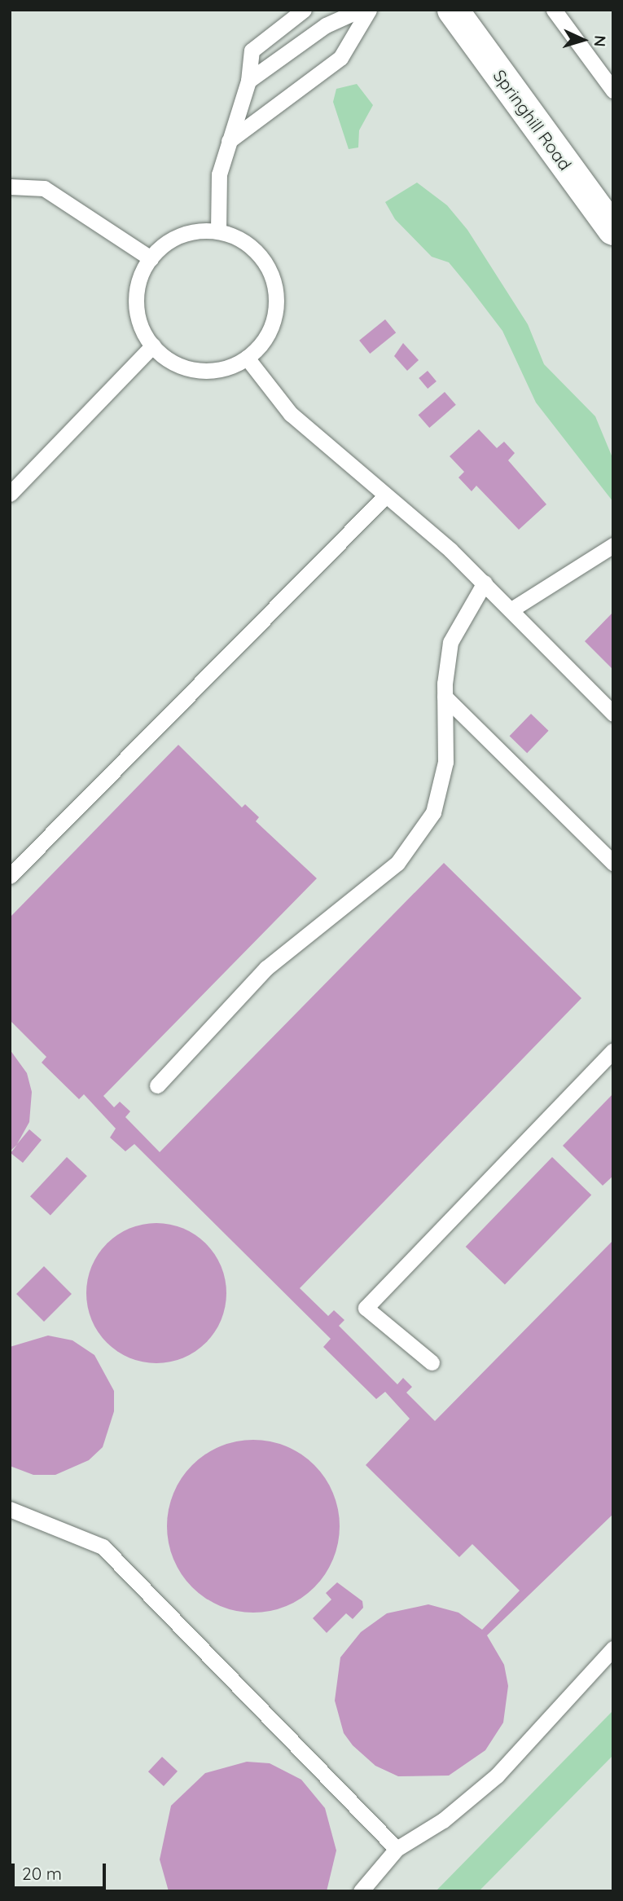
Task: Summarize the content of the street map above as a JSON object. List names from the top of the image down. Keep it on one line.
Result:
{"streets":{"main road":["Springhill Road"]},"scale_bar":"20 m","north":"right"}
